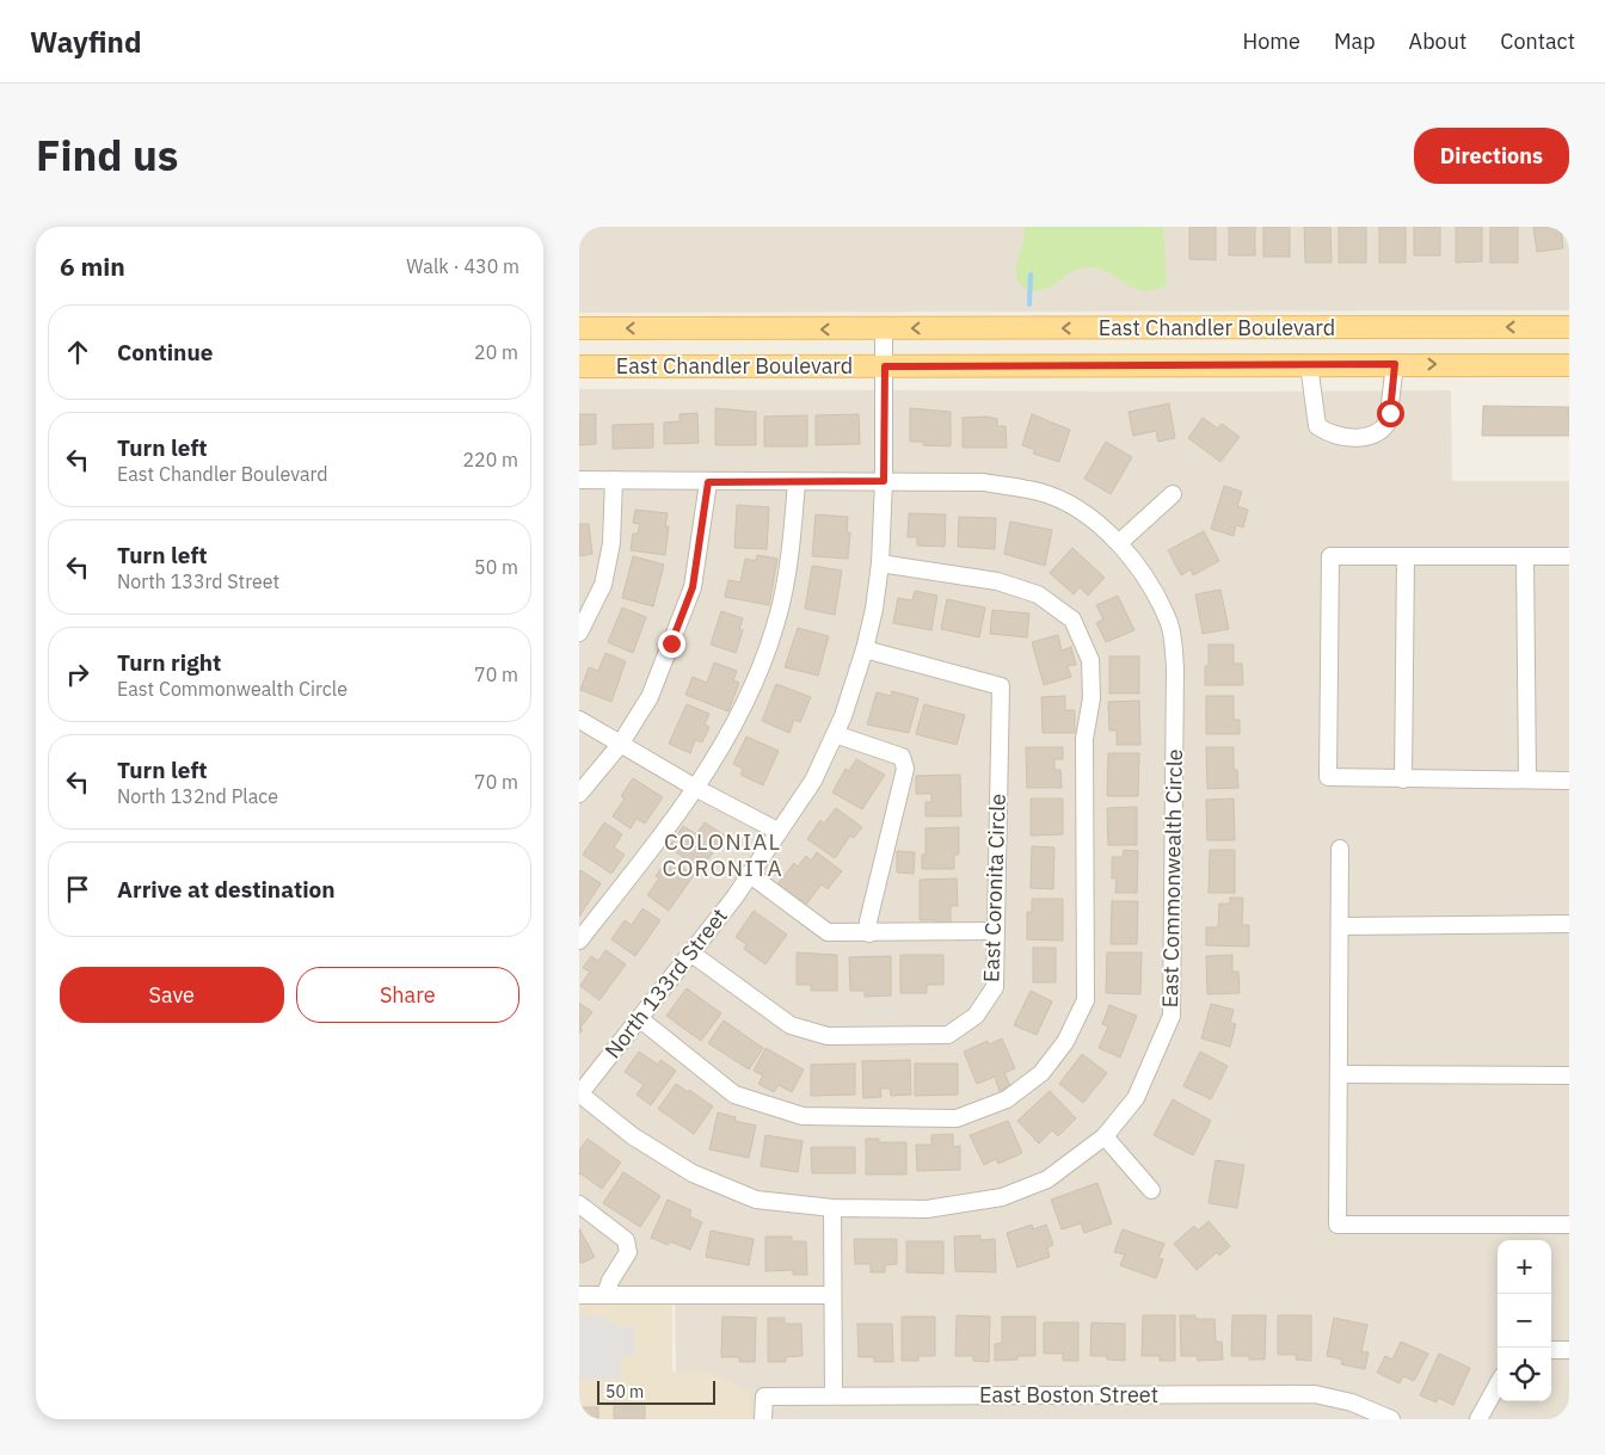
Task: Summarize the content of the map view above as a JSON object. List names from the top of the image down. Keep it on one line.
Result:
{"streets":{"main road":["East Chandler Boulevard"],"street":["East Commonwealth Circle","East Coronita Circle","North 133rd Street","East Boston Street"]},"crossings":[["East Chandler Boulevard","North 133rd Street"],["East Commonwealth Circle","North 133rd Street"],["East Coronita Circle","North 133rd Street"]],"districts":["COLONIAL CORONITA"],"scale_bar":"50 m","page":{"header":"Wayfind","nav":["Home","Map","About","Contact"],"title":"Find us","buttons":["Directions",["Save","Share"]],"heading":["6 min","Walk · 430 m"],"list":[["Continue","20 m"],["Turn left","East Chandler Boulevard","220 m"],["Turn left","North 133rd Street","50 m"],["Turn right","East Commonwealth Circle","70 m"],["Turn left","North 132nd Place","70 m"],"Arrive at destination"],"map_buttons":["+","−"],"scale":"50 m"}}
